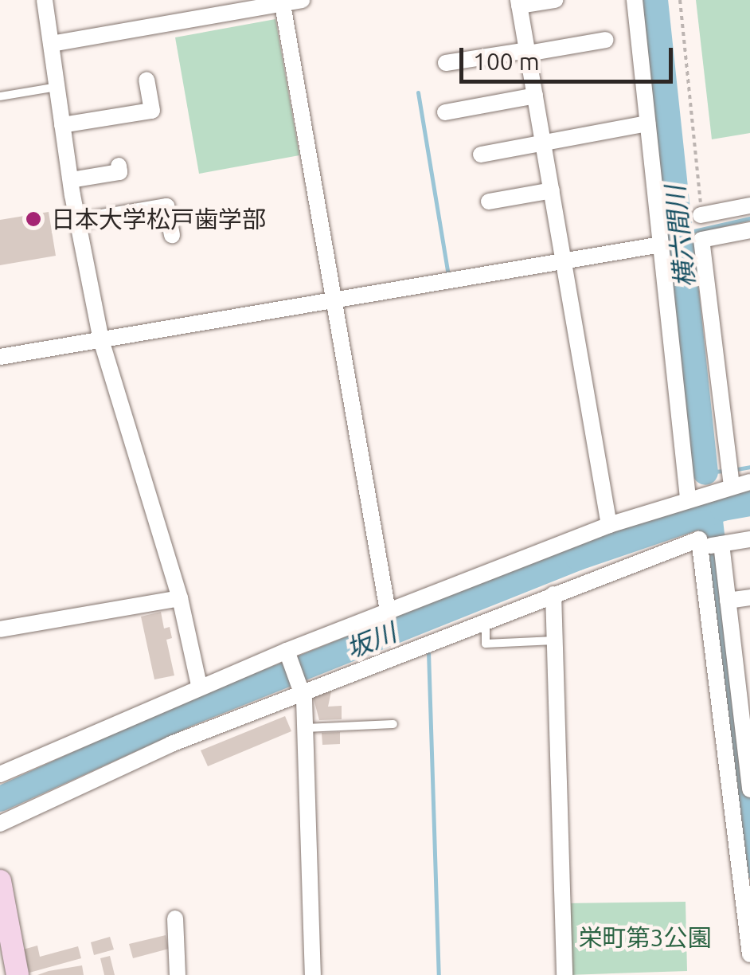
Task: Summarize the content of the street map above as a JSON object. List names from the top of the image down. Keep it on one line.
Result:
{"water":["横六間川","坂川"],"parks":["栄町第3公園"],"places":["日本大学松戸歯学部"],"scale_bar":"100 m"}
